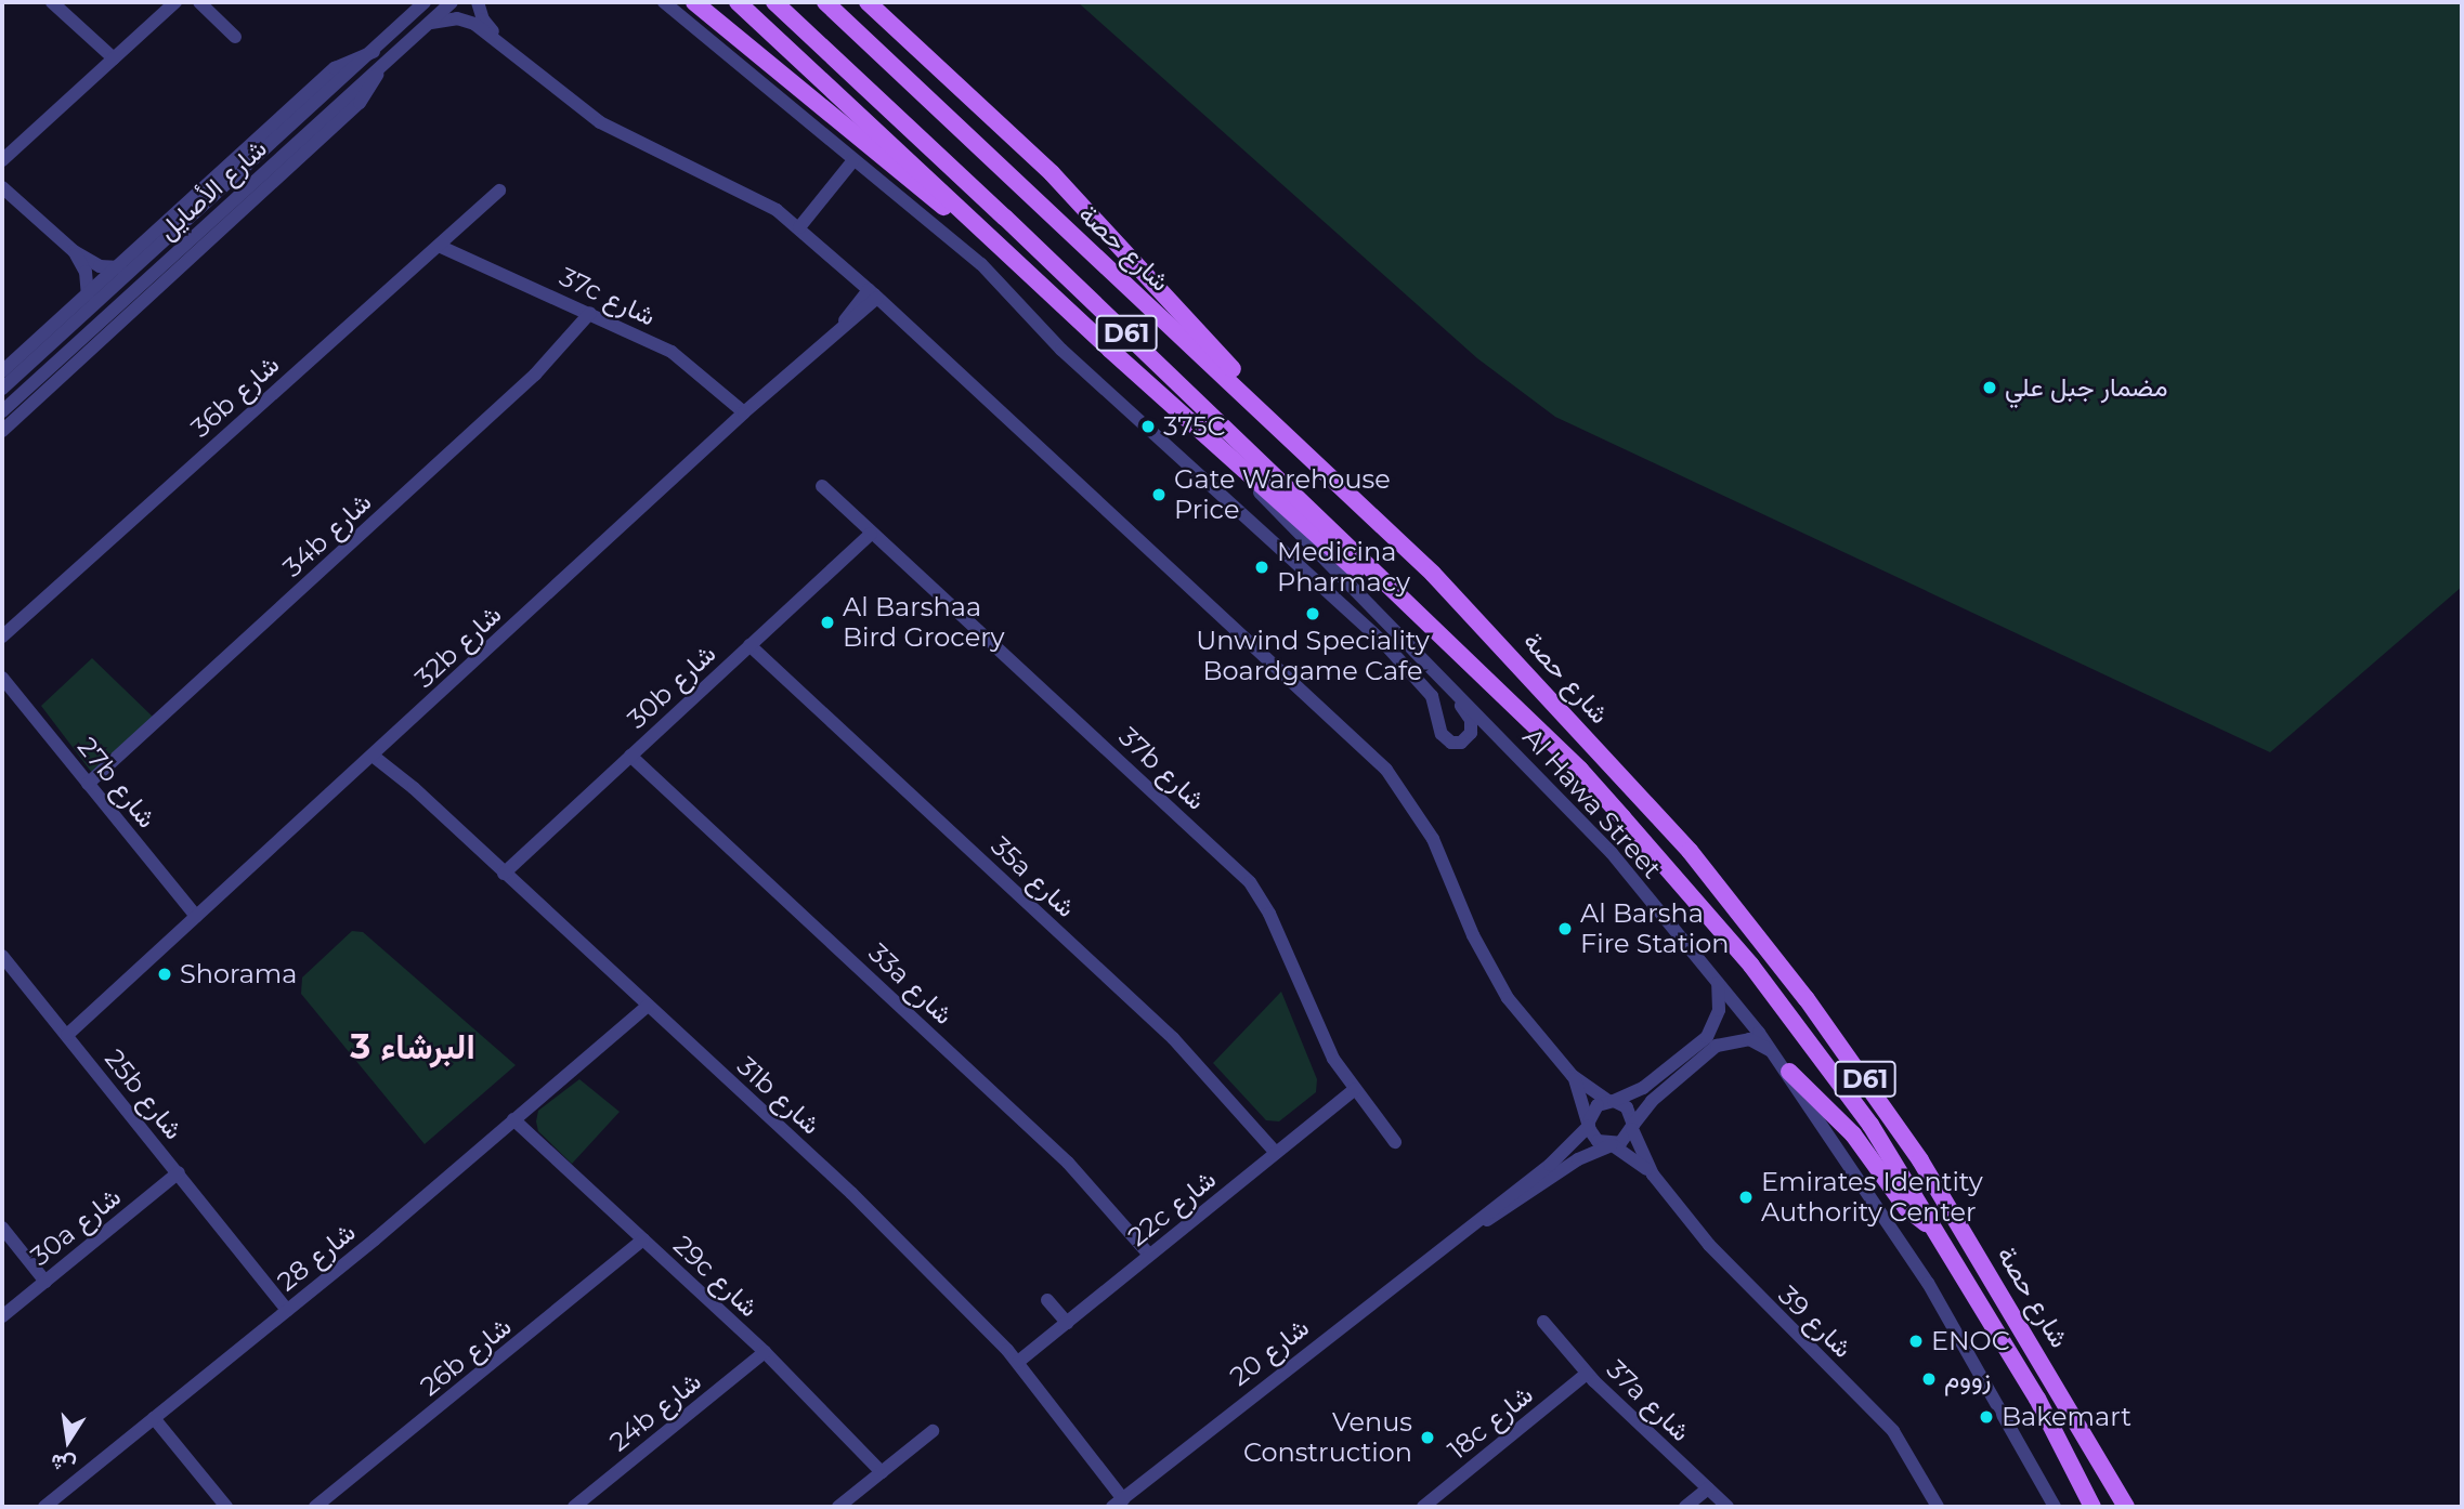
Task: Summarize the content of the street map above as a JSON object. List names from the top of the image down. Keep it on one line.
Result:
{"streets":{"main road":["شارع حصة","D61"],"street":["شارع الأصايل","37c شارع","36b شارع","34b شارع","32b شارع","30b شارع","37b شارع","27b شارع","Al Hawa Street","35a شارع","33a شارع","25b شارع","31b شارع","22c شارع","30a شارع","شارع 28","29c شارع","شارع 39","شارع 20","26b شارع","37a شارع","24b شارع","18c شارع"]},"crossings":[["شارع حصة","D61"],["شارع حصة","Al Hawa Street"],["37c شارع","36b شارع"],["37c شارع","34b شارع"],["37c شارع","32b شارع"],["34b شارع","27b شارع"],["32b شارع","27b شارع"],["32b شارع","25b شارع"],["32b شارع","31b شارع"],["30b شارع","37b شارع"],["30b شارع","35a شارع"],["30b شارع","33a شارع"],["30b شارع","31b شارع"],["37b شارع","22c شارع"],["35a شارع","22c شارع"],["33a شارع","22c شارع"],["25b شارع","30a شارع"],["25b شارع","شارع 28"],["31b شارع","22c شارع"],["31b شارع","شارع 28"],["31b شارع","شارع 20"],["شارع 28","29c شارع"],["29c شارع","26b شارع"],["29c شارع","24b شارع"],["شارع 39","شارع 20"],["37a شارع","18c شارع"]],"districts":["البرشاء 3"],"places":["مضمار جبل علي","375C","Gate Warehouse Price","Medicina Pharmacy","Unwind Speciality Boardgame Cafe","Al Barshaa Bird Grocery","Al Barsha Fire Station","Shorama","Emirates Identity Authority Center","ENOC","زووم","Bakemart","Venus Construction"],"north":"bottom"}
